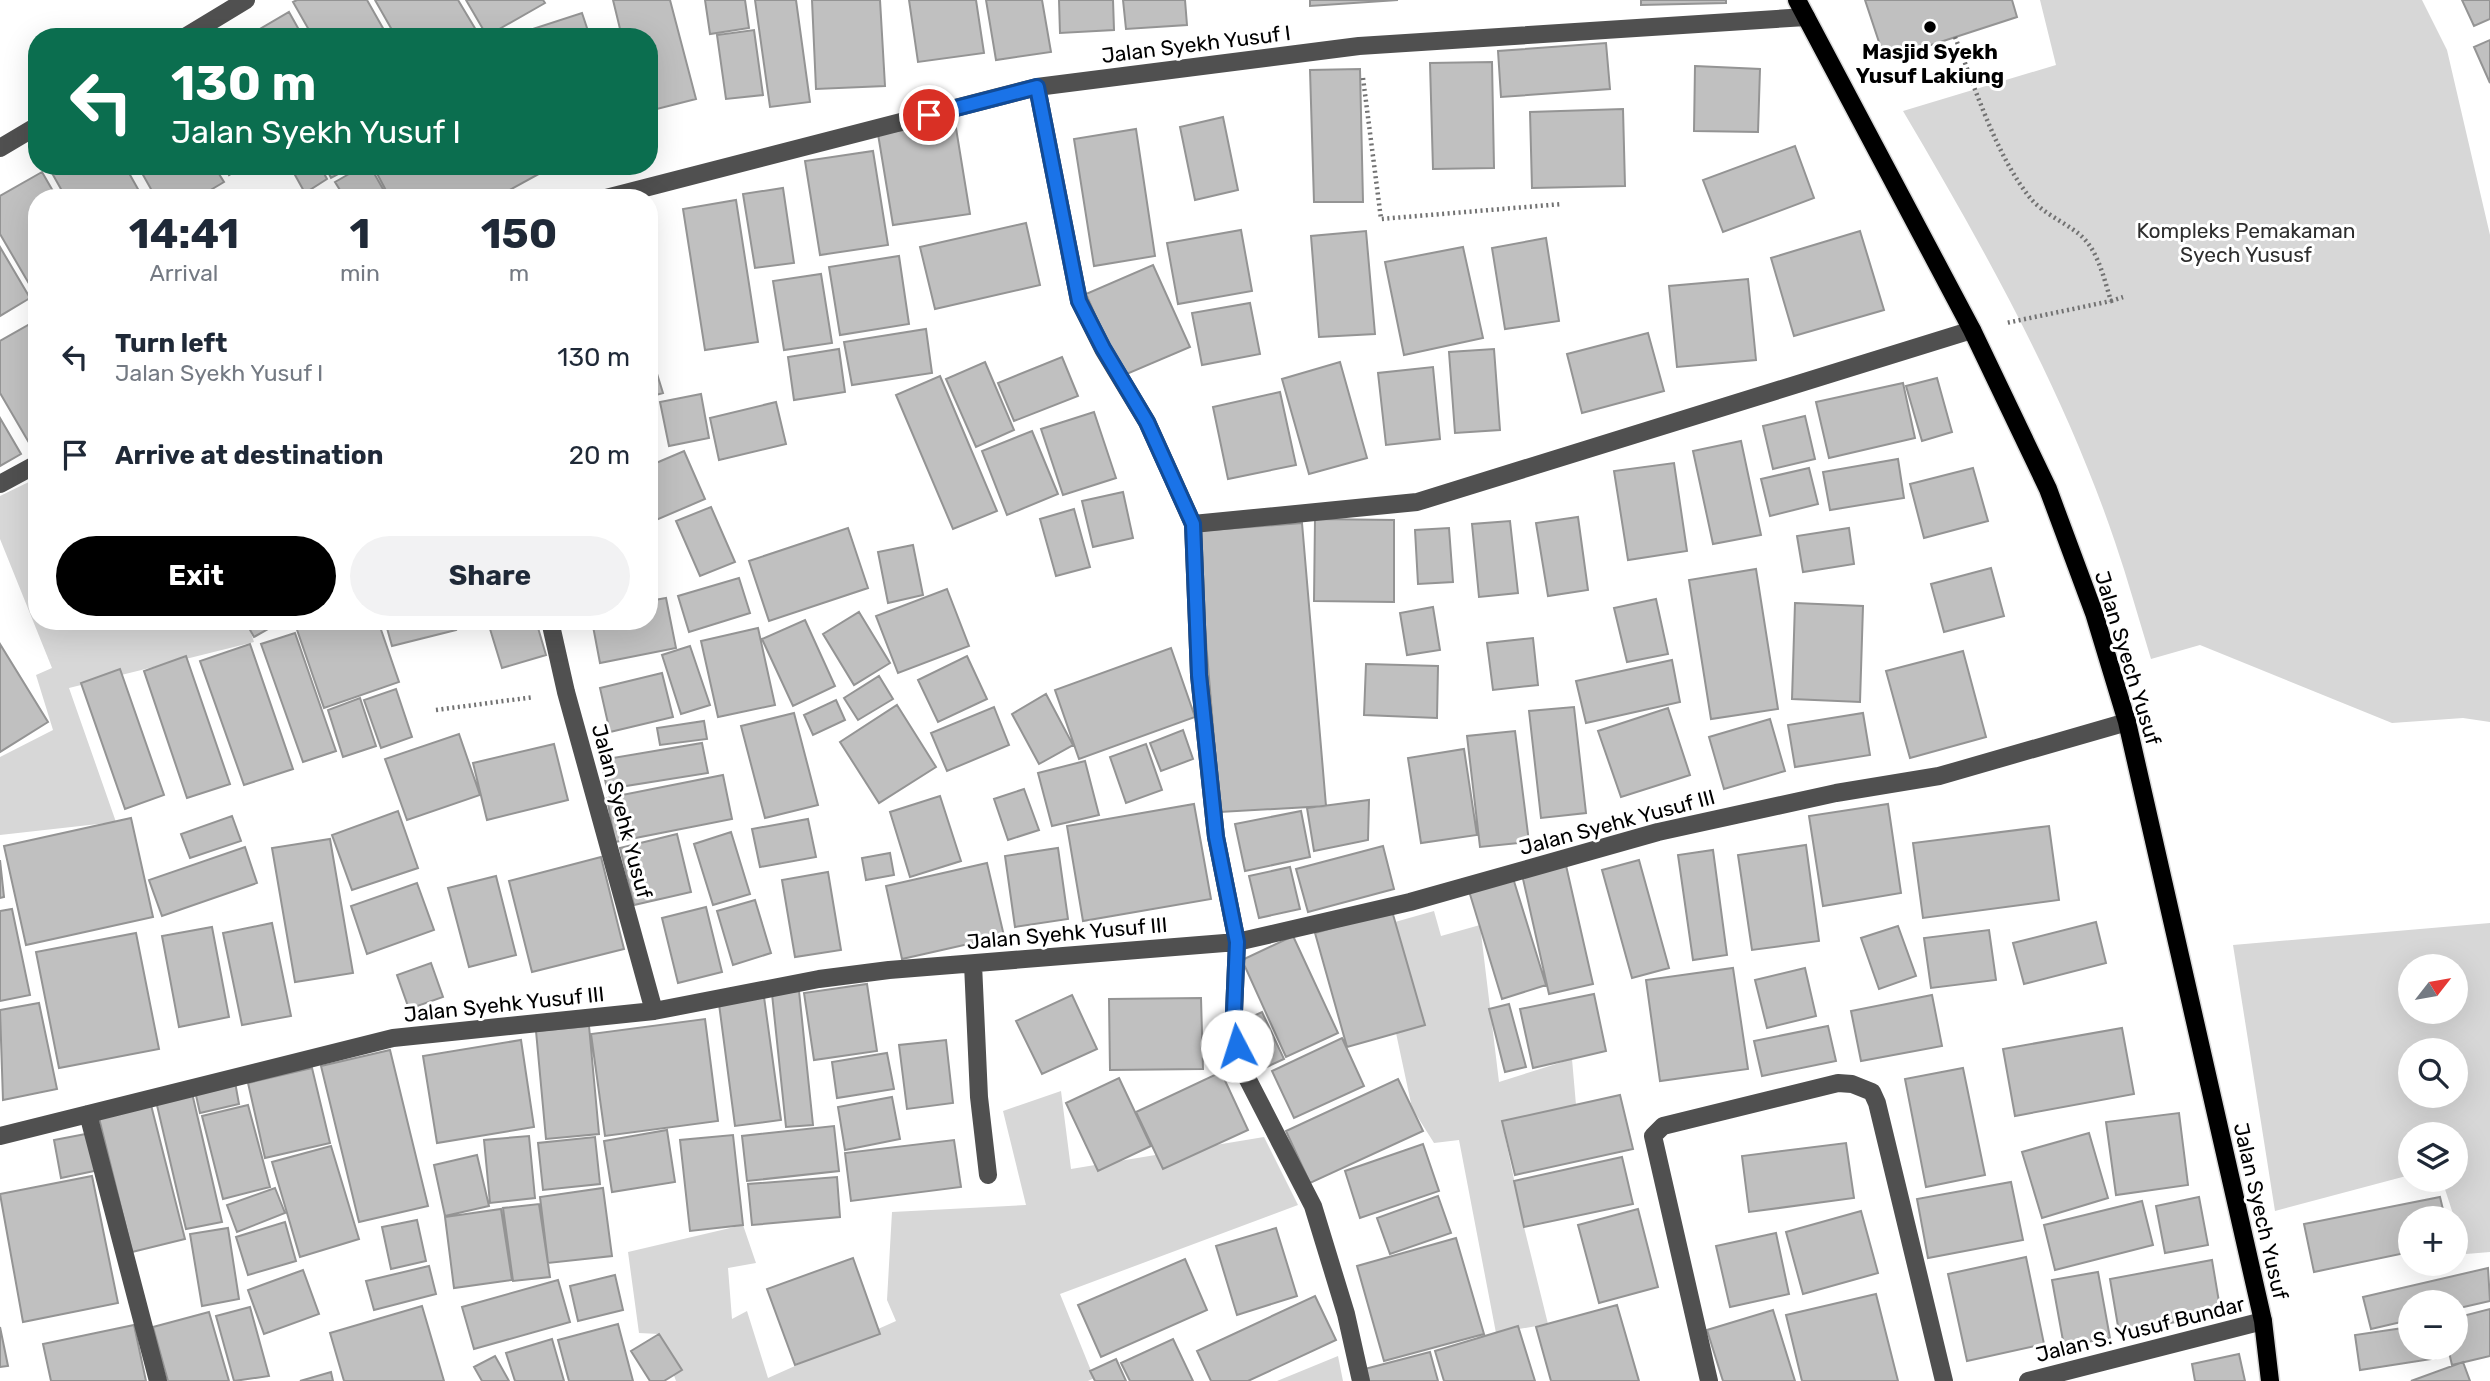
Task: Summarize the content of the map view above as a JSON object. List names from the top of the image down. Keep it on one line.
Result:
{"streets":{"main road":["Jalan Syech Yusuf"],"street":["Jalan Syekh Yusuf I","Jalan Syehk Yusuf","Jalan Syehk Yusuf III","Jalan S. Yusuf Bundar"]},"crossings":[["Jalan Syekh Yusuf I","Jalan Syech Yusuf"],["Jalan Syech Yusuf","Jalan Syehk Yusuf III"],["Jalan Syech Yusuf","Jalan S. Yusuf Bundar"],["Jalan Syehk Yusuf","Jalan Syehk Yusuf III"]],"parks":["Kompleks Pemakaman Syech Yususf"],"places":["Masjid Syekh Yusuf Lakiung"],"north":"top right","page":{"turn":["130 m","Jalan Syekh Yusuf I"],"eta":["14:41","Arrival","1","min","150","m"],"list":[{"name":"Turn left","note":"Jalan Syekh Yusuf I","value":"130 m"},{"name":"Arrive at destination","value":"20 m"}],"buttons":["Exit","Share"],"map_buttons":["+","−"]}}
